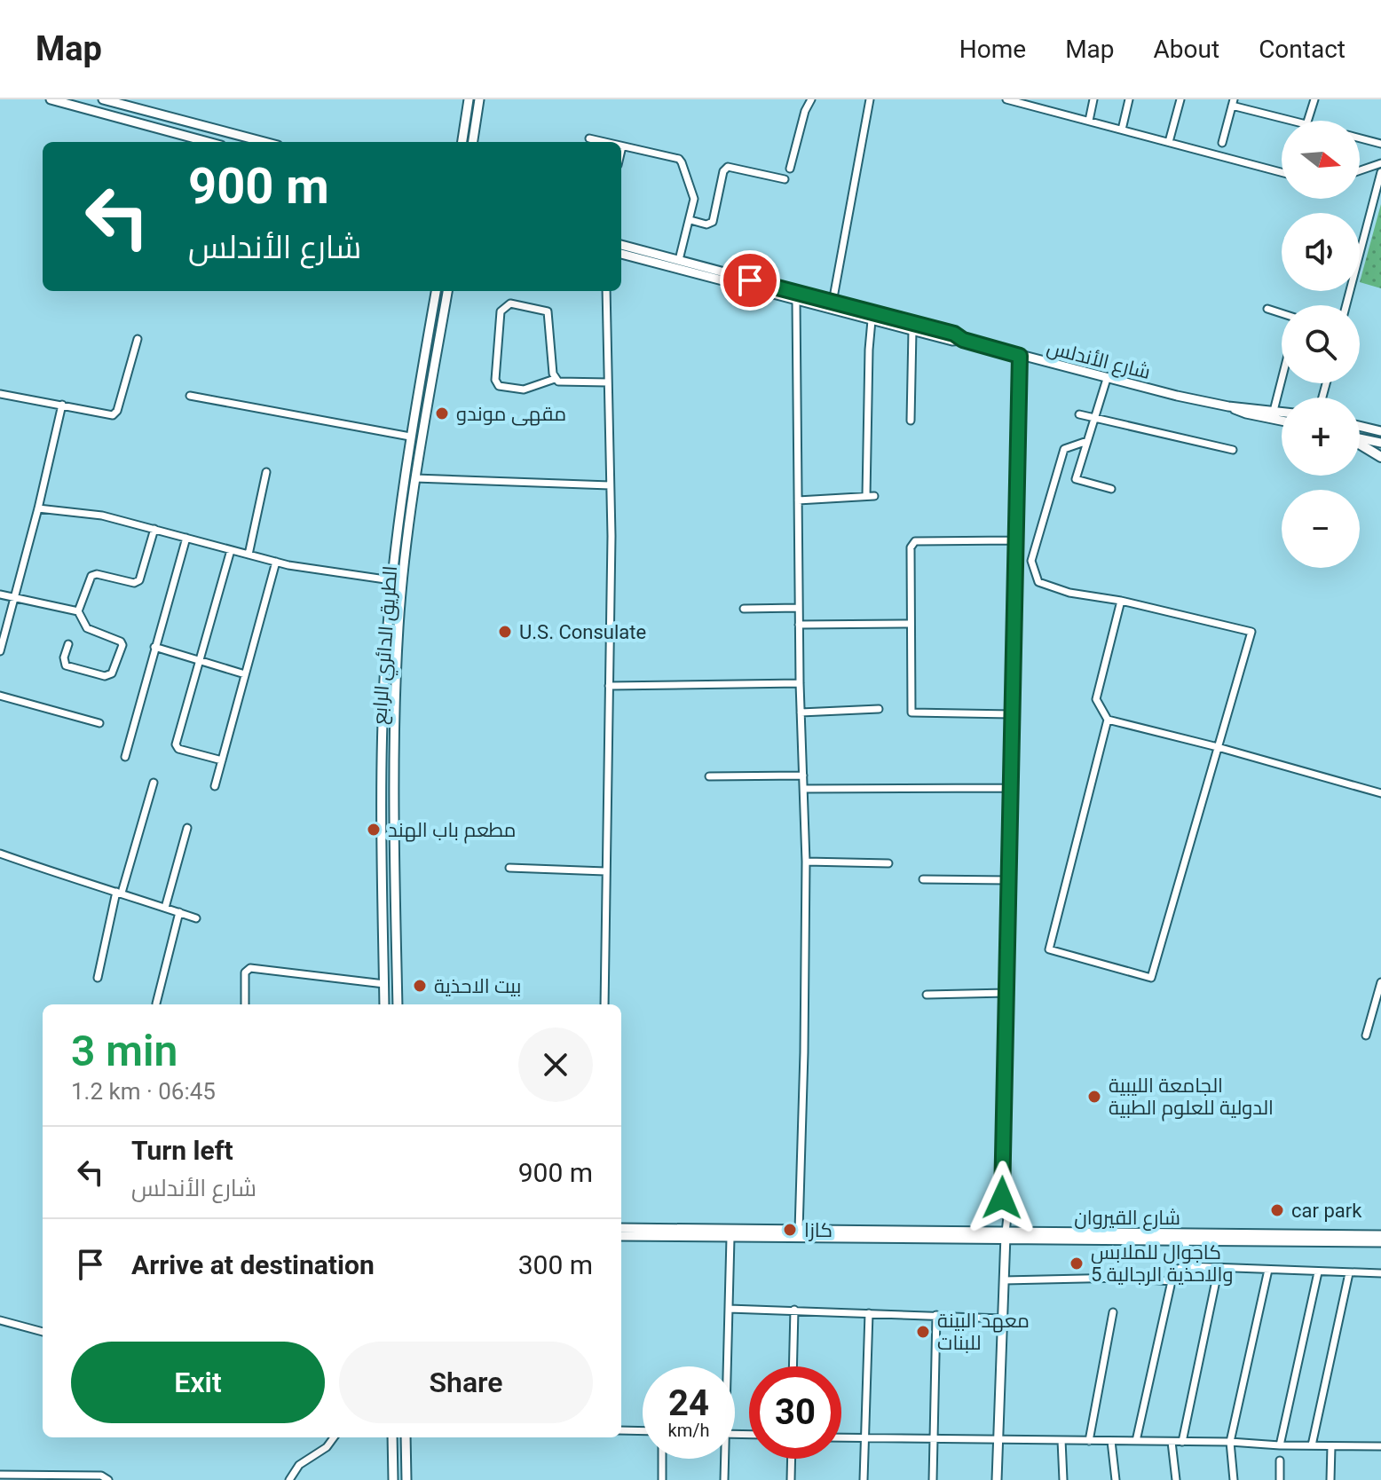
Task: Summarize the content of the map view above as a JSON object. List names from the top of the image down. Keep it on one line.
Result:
{"streets":{"main road":["شارع الأندلس","الطريق الدائري الرابع","شارع القيروان"]},"places":["مقهى موندو","U.S. Consulate","مطعم باب الهند","بيت الاحذية","الجامعة الليبية الدولية للعلوم الطبية","car park","كازا","كاجوال للملابس والاحذية الرجالية 5","معهد البينة للبنات"],"north":"right","page":{"header":"Map","nav":["Home","Map","About","Contact"],"map_buttons":["+","−"],"turn":["900 m","شارع الأندلس"],"heading":["3 min","1.2 km · 06:45"],"list":[{"name":"Turn left","note":"شارع الأندلس","value":"900 m"},{"name":"Arrive at destination","value":"300 m"}],"buttons":["Exit","Share"],"speed":"24 km/h","limit":"30"}}
